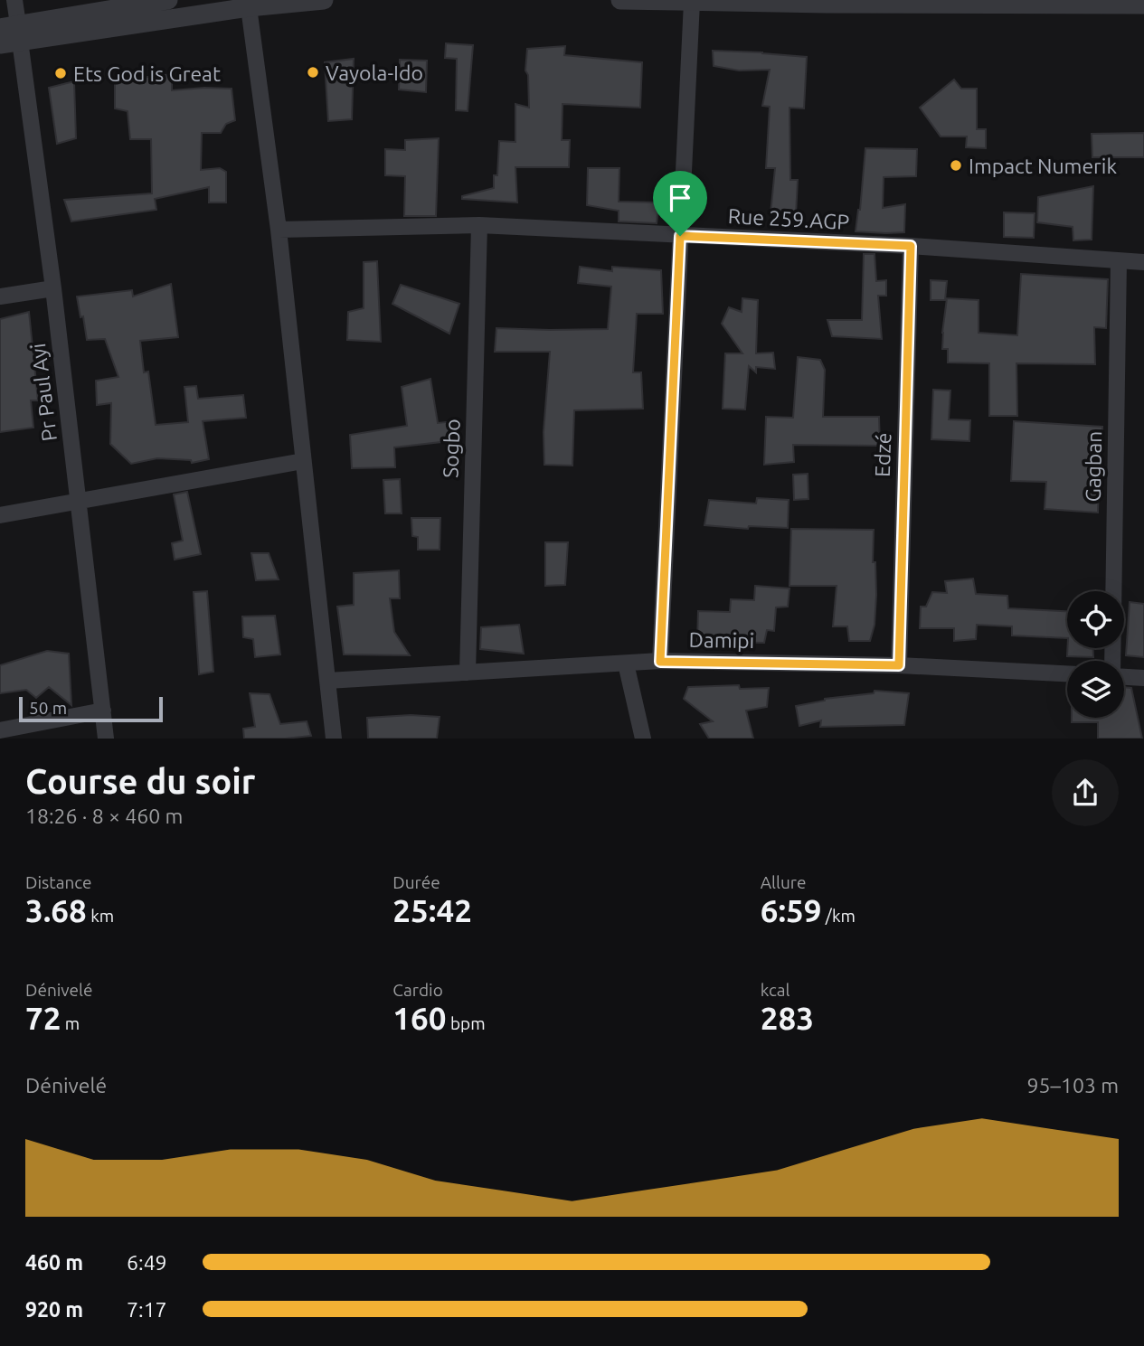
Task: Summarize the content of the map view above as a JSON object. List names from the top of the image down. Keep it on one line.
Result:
{"streets":{"street":["Rue 259.AGP","Pr Paul Ayi","Sogbo","Edzé","Gagban","Damipi"]},"crossings":[["Rue 259.AGP","Sogbo"],["Rue 259.AGP","Edzé"],["Rue 259.AGP","Gagban"],["Sogbo","Damipi"],["Edzé","Damipi"]],"places":["Vayola-Ido","Ets God is Great","Impact Numerik"],"scale_bar":"50 m","page":{"scale":"50 m","heading":["Course du soir","18:26 · 8 × 460 m"],"stats":[["Distance","3.68 km"],["Durée","25:42"],["Allure","6:59 /km"],["Dénivelé","72 m"],["Cardio","160 bpm"],["kcal","283"]],"chart":["Dénivelé","95–103 m"],"list":[{"name":"460 m","note":"6:49"},{"name":"920 m","note":"7:17"}]}}
